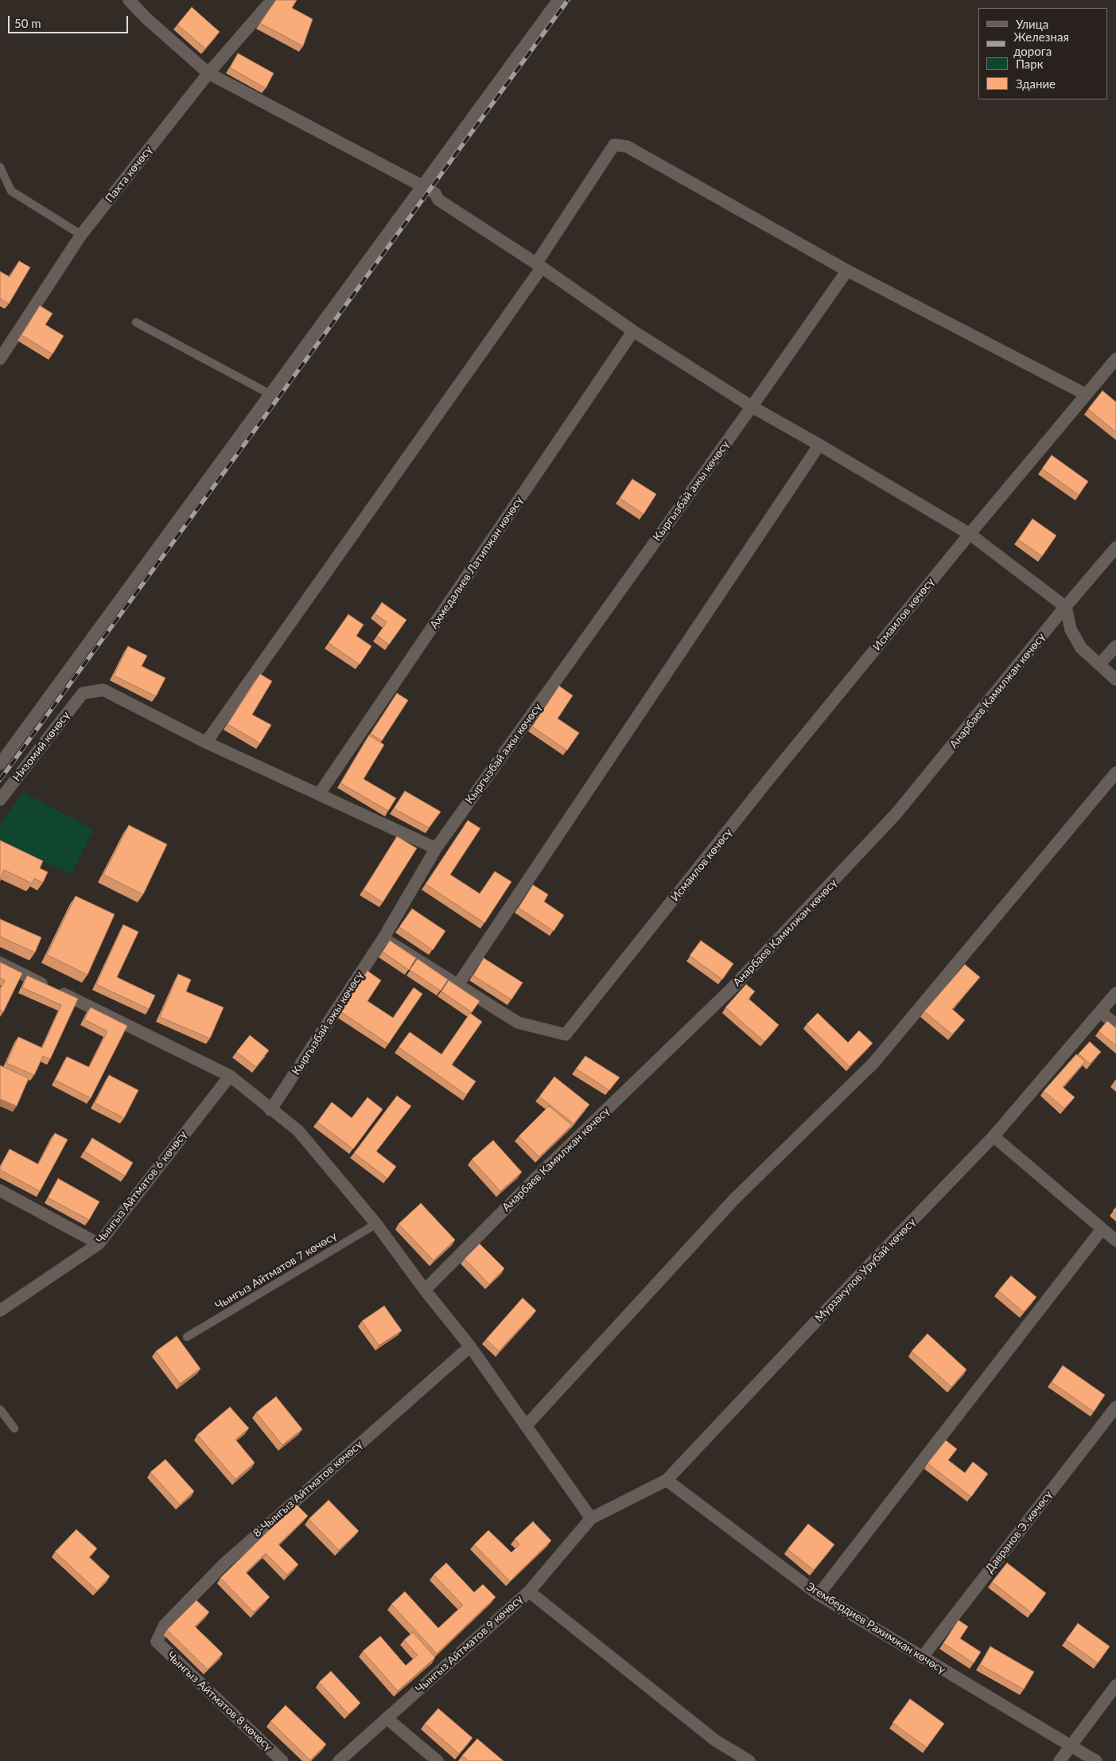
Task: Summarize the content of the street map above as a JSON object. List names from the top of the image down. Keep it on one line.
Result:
{"streets":{"street":["Пахта көчөсү","Кыргызбай ажы көчөсү","Ахмедалиев Латипжан көчөсү","Исмаилов көчөсү","Анарбаев Камилжан көчөсү","Низомий көчөсү","Чынгыз Айтматов 6 көчөсү","Мурзакулов Урубай көчөсү","8-Чынгыз Айтматов көчөсү","Давранов Э. көчөсү","Эгембердиев Рахимжан көчөсү","Чынгыз Айтматов 9 көчөсү","Чынгыз Айтматов 8 көчөсү"],"lane":["Чынгыз Айтматов 7 көчөсү"]},"crossings":[["Кыргызбай ажы көчөсү","Исмаилов көчөсү"],["Мурзакулов Урубай көчөсү","Эгембердиев Рахимжан көчөсү"],["Мурзакулов Урубай көчөсү","Чынгыз Айтматов 9 көчөсү"],["8-Чынгыз Айтматов көчөсү","Чынгыз Айтматов 8 көчөсү"],["Давранов Э. көчөсү","Эгембердиев Рахимжан көчөсү"]],"legend":["Улица","Железная дорога","Парк","Здание"],"scale_bar":"50 m"}
